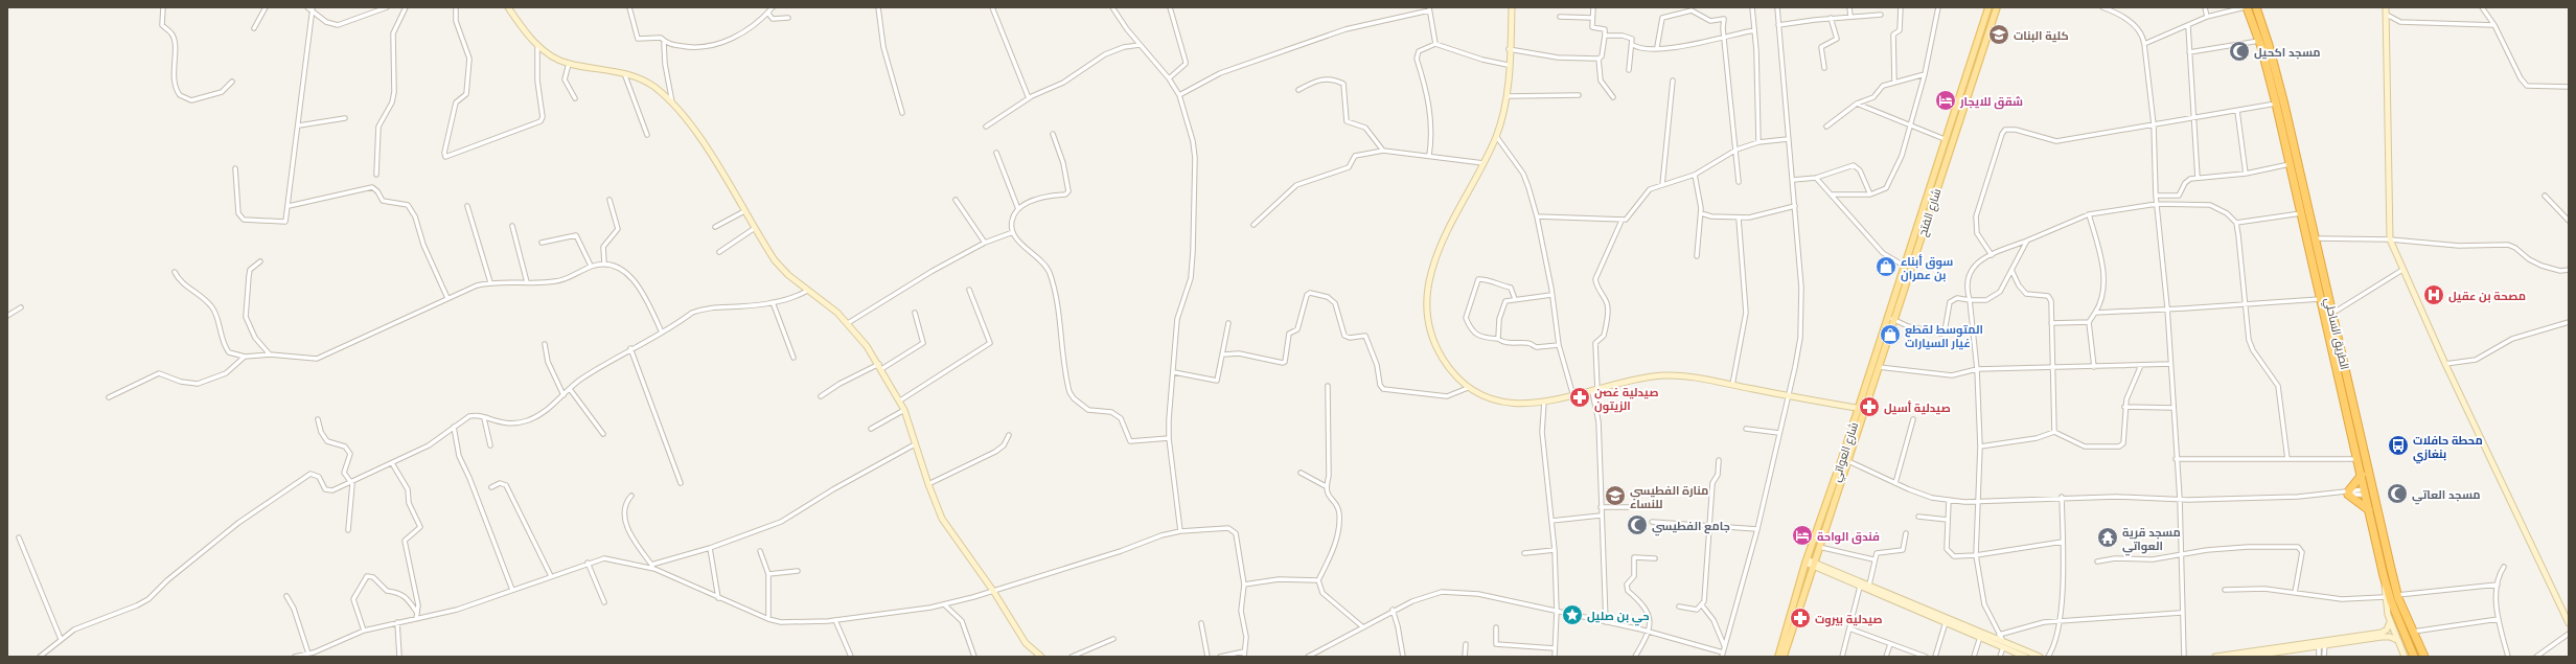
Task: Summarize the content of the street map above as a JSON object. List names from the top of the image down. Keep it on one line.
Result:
{"streets":{"highway":["الطريق الساحلي"],"main road":["شارع الفتح","شارع العواتي"]},"crossings":[["شارع الفتح","شارع العواتي"]],"places":{"school or university":["كلية البنات","منارة الفطيسي للنساء"],"mosque":["مسجد اكحيل","مسجد العاتي","جامع الفطيسي"],"hotel":["شقق للايجار","فندق الواحة"],"shop":["سوق أبناء بن عمران","المتوسط لقطع غيار السيارات"],"hospital":["مصحة بن عقيل"],"pharmacy":["صيدلية غصن الزيتون","صيدلية أسيل","صيدلية بيروت"],"bus stop":["محطة حافلات بنغازي"],"temple":["مسجد قرية العواتي"],"place":["حي بن صليل"]}}
